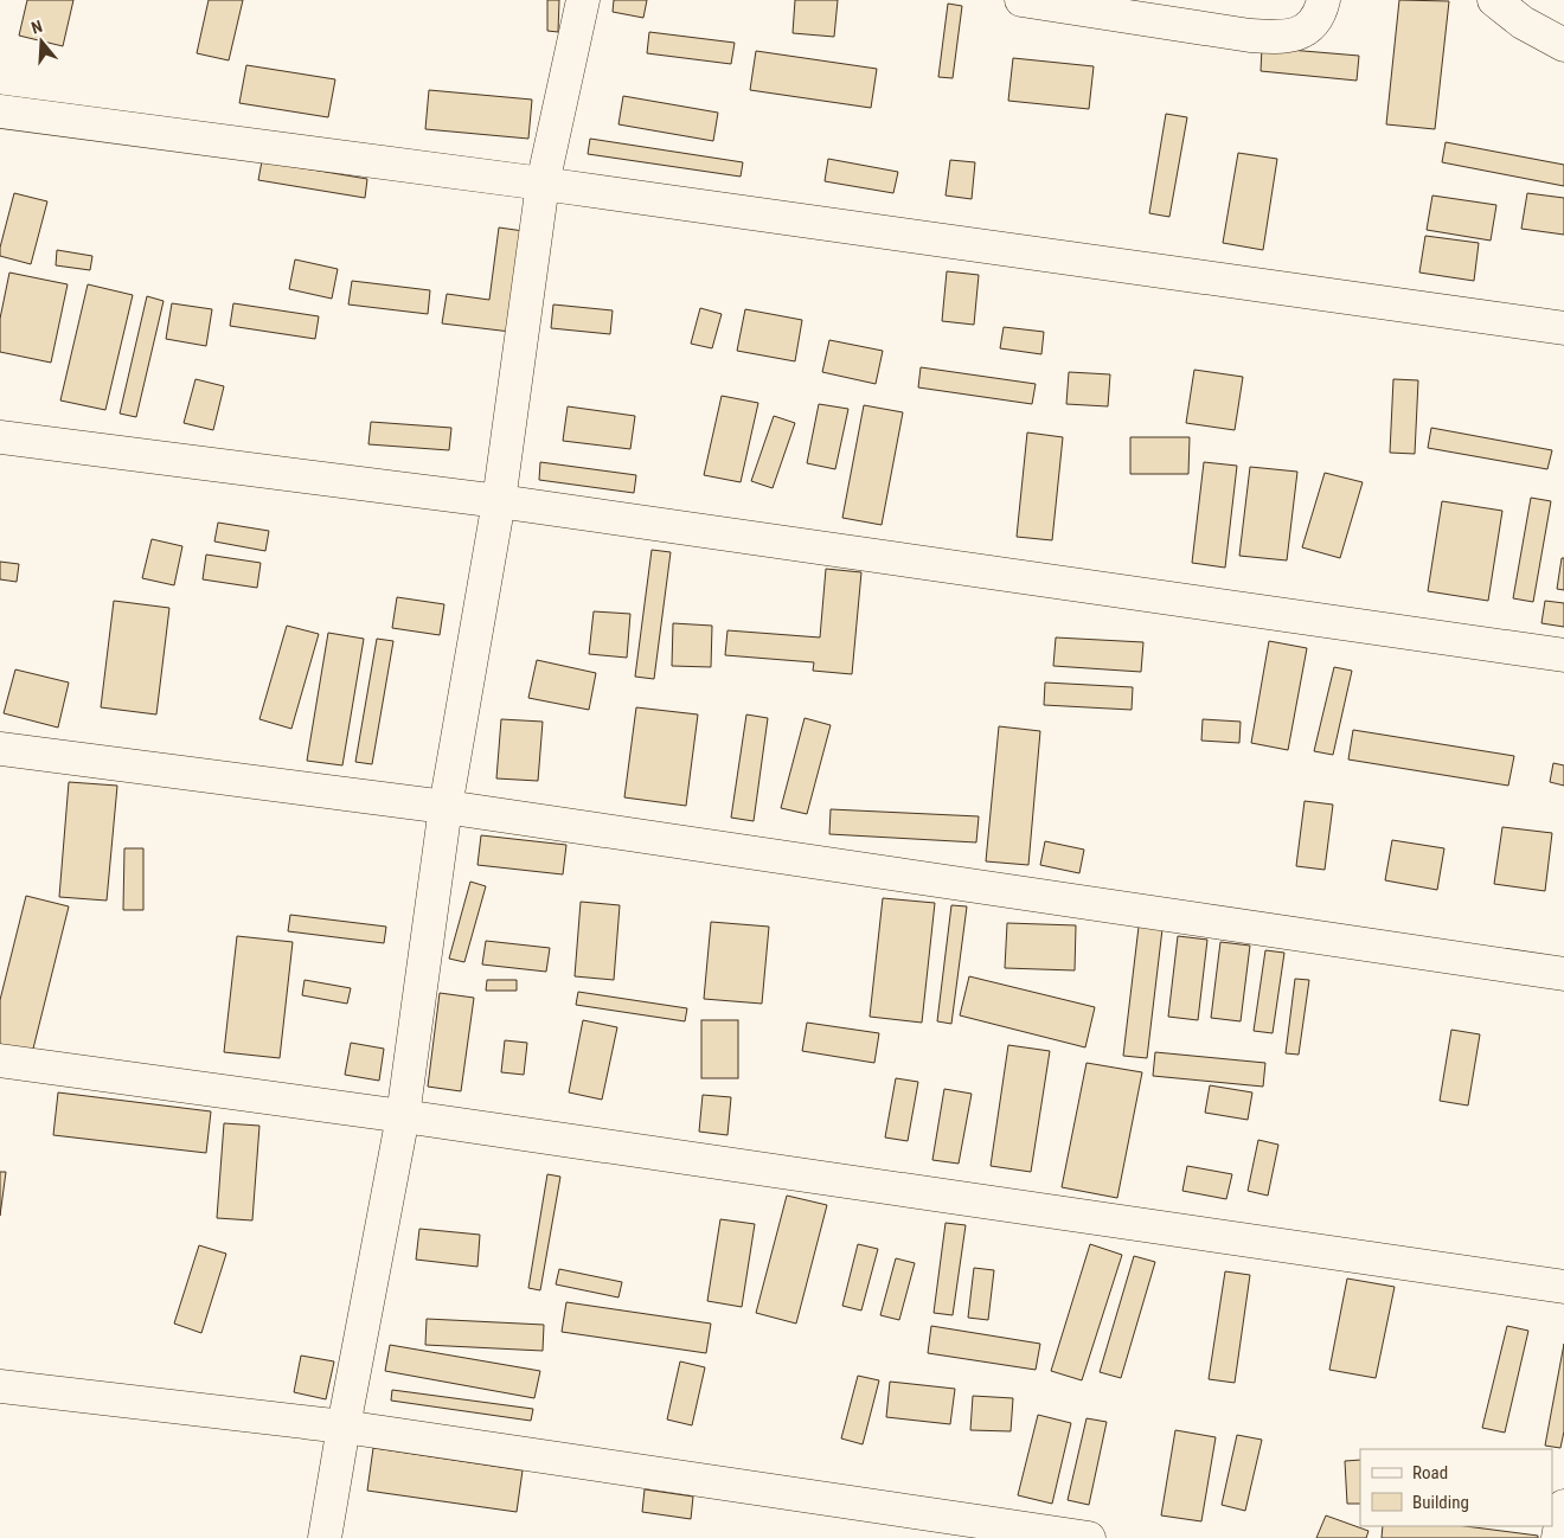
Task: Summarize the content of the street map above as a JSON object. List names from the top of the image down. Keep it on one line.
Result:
{"legend":["Road","Building"],"north":"top"}
